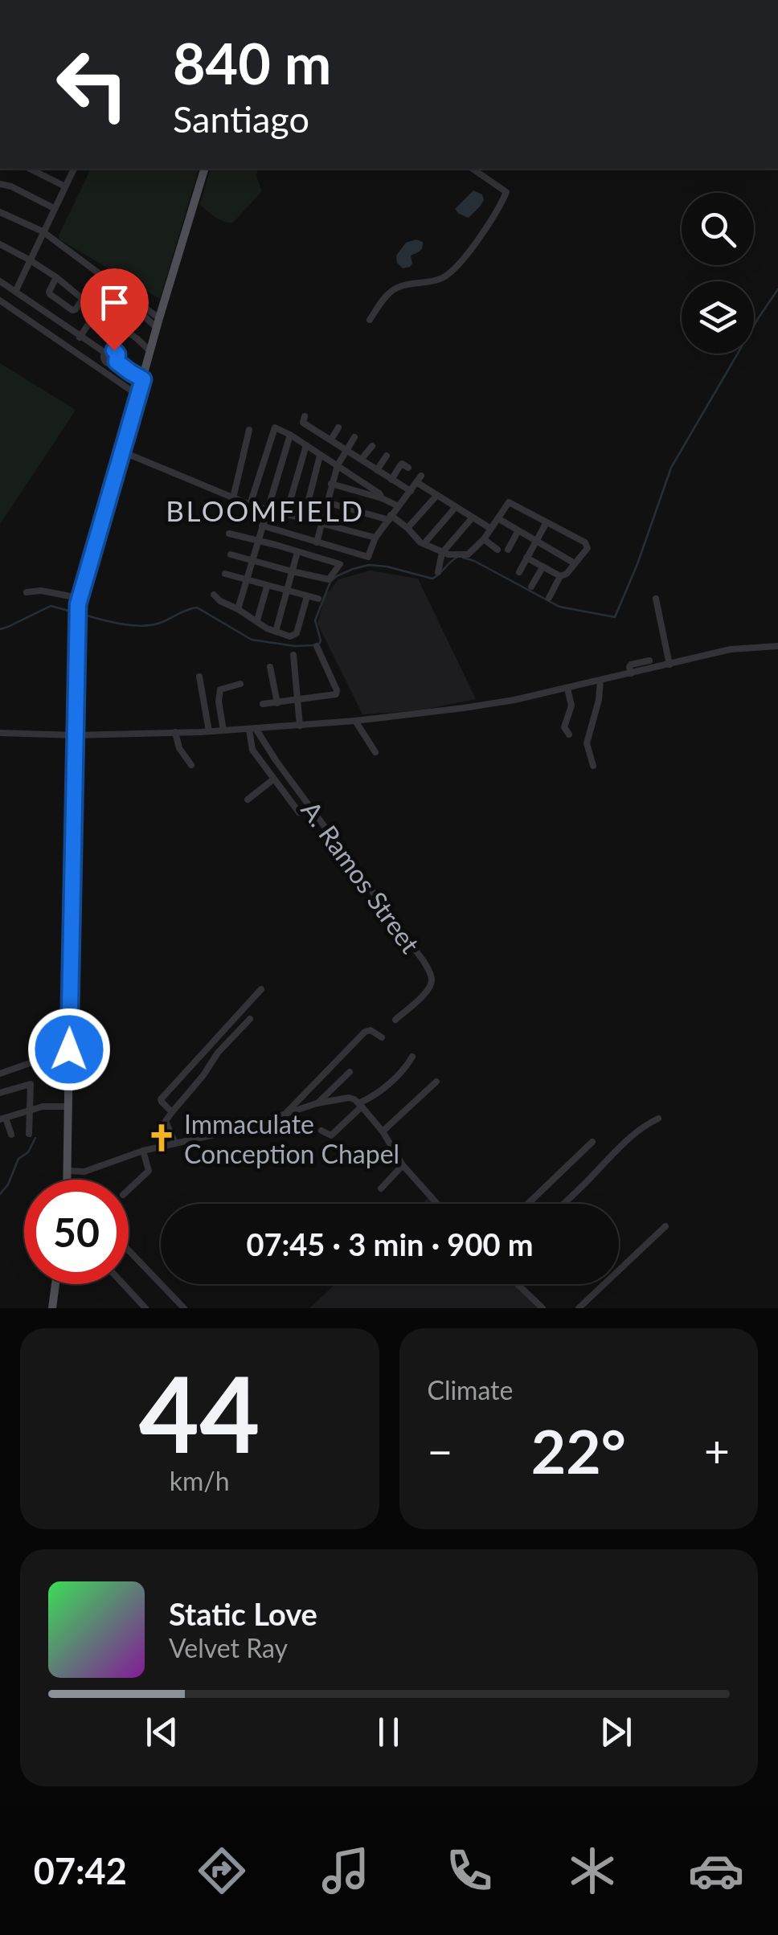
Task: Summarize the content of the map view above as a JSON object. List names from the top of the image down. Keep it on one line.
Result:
{"streets":{"street":["A. Ramos Street"]},"districts":["BLOOMFIELD"],"places":{"church":["Immaculate Conception Chapel"]},"page":{"turn":["840 m","Santiago"],"limit":"50","trip":"07:45 · 3 min · 900 m","tile":[["44","km/h"],"Climate"],"heat":["−","22°","+"],"song":["Static Love","Velvet Ray"],"tabs":"07:42"}}
